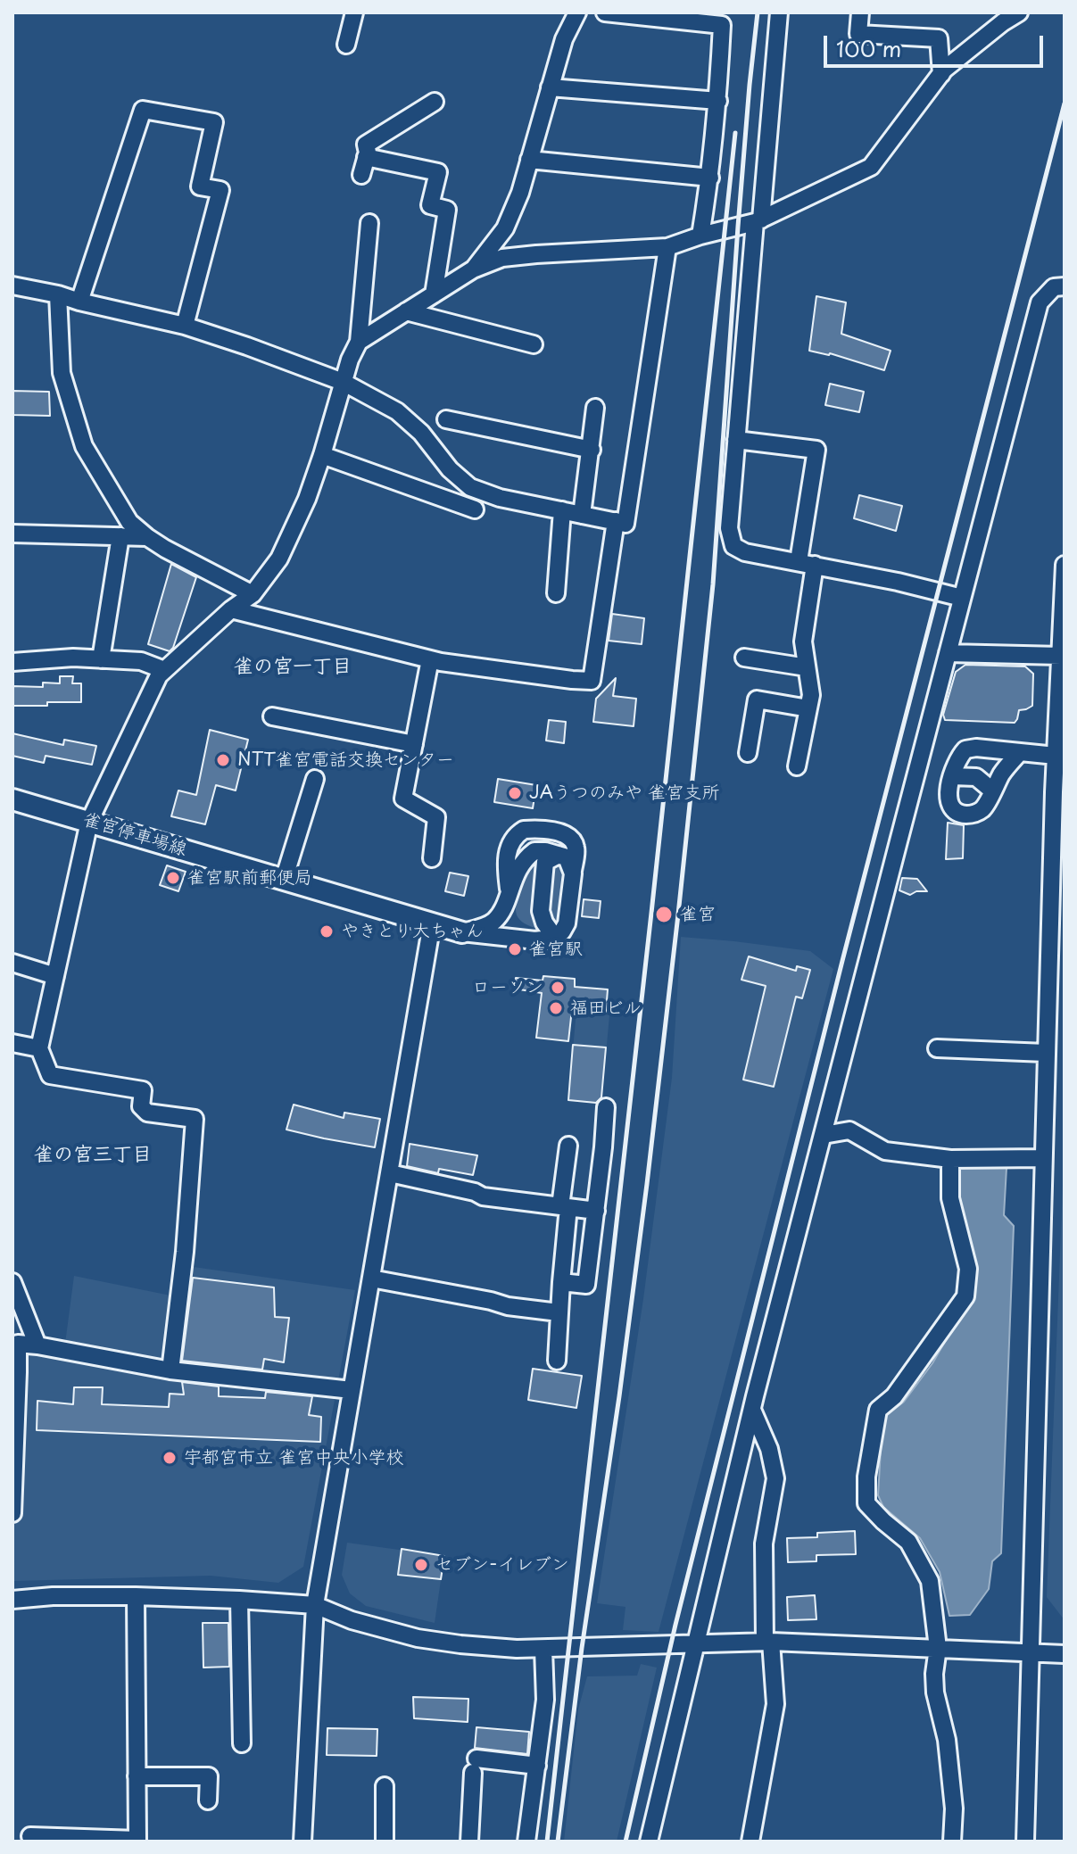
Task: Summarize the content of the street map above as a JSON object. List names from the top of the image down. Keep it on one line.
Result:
{"streets":{"main road":["雀宮停車場線"]},"districts":["雀の宮一丁目","雀の宮三丁目"],"places":["NTT雀宮電話交換センター","JAうつのみや 雀宮支所","雀宮駅前郵便局","雀宮","やきとり大ちゃん","雀宮駅","ローソン","福田ビル","宇都宮市立 雀宮中央小学校","セブン-イレブン"],"scale_bar":"100 m"}
